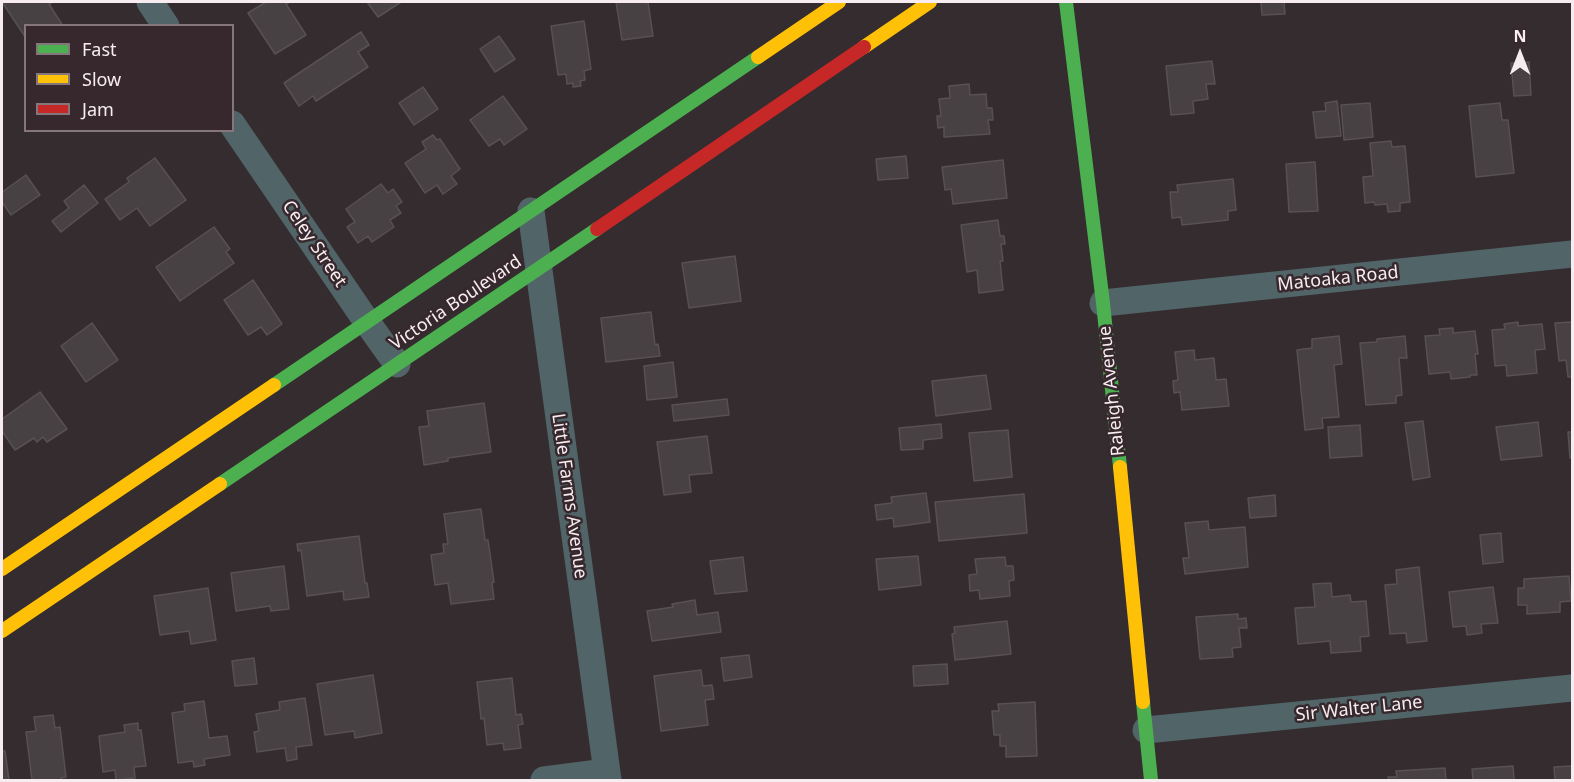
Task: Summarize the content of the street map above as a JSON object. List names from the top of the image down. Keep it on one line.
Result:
{"streets":{"main road":["Victoria Boulevard","Raleigh Avenue"],"street":["Celey Street","Matoaka Road","Little Farms Avenue","Sir Walter Lane"]},"crossings":[["Celey Street","Victoria Boulevard"],["Matoaka Road","Raleigh Avenue"],["Victoria Boulevard","Little Farms Avenue"],["Raleigh Avenue","Sir Walter Lane"]],"legend":["Fast","Slow","Jam"],"north":"top"}
